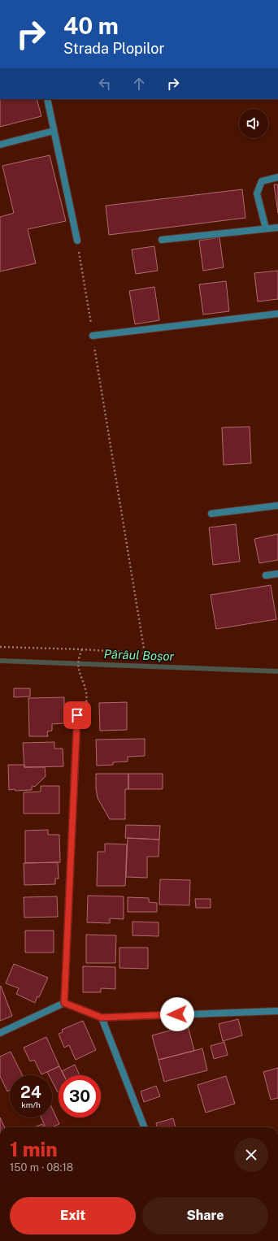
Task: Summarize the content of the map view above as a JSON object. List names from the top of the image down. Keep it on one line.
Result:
{"water":["Pârâul Boșor"],"page":{"turn":["40 m","Strada Plopilor"],"speed":"24 km/h","limit":"30","heading":["1 min","150 m · 08:18"],"buttons":["Exit","Share"]}}
